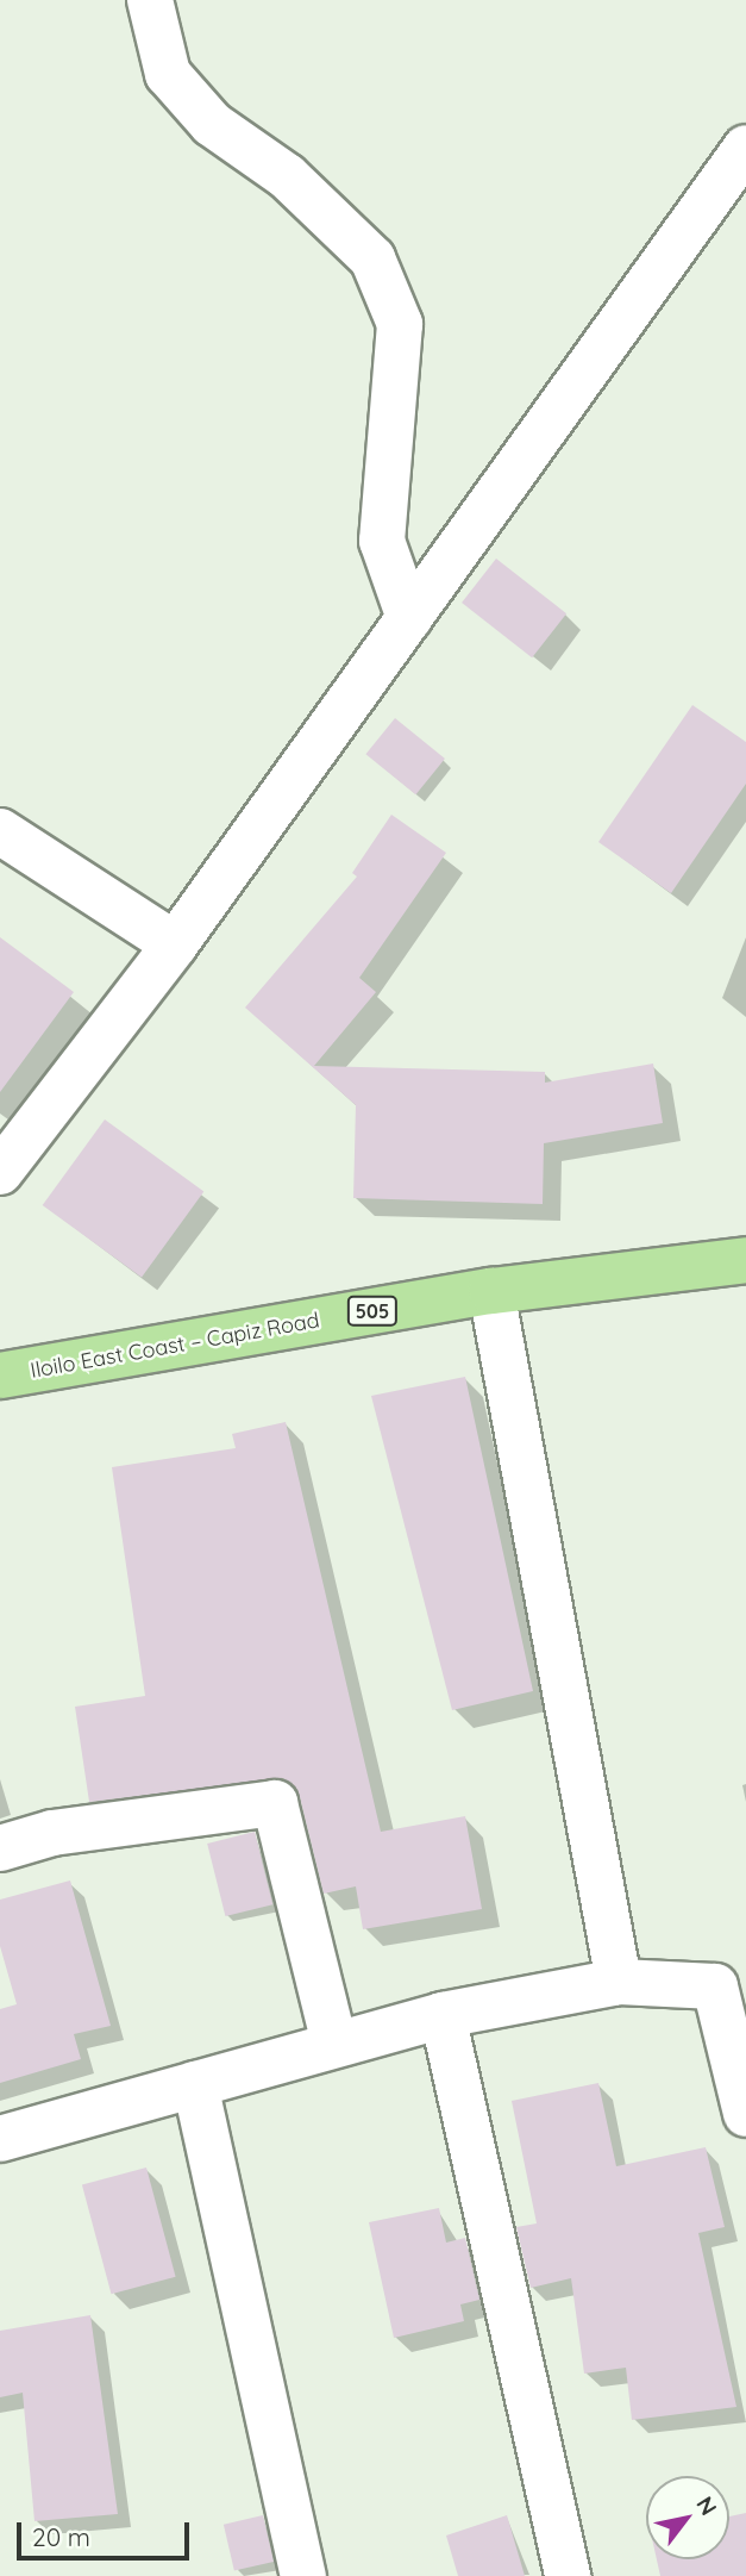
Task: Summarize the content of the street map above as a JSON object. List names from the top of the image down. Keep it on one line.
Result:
{"streets":{"main road":["505","Iloilo East Coast – Capiz Road"]},"scale_bar":"20 m","north":"top right"}
